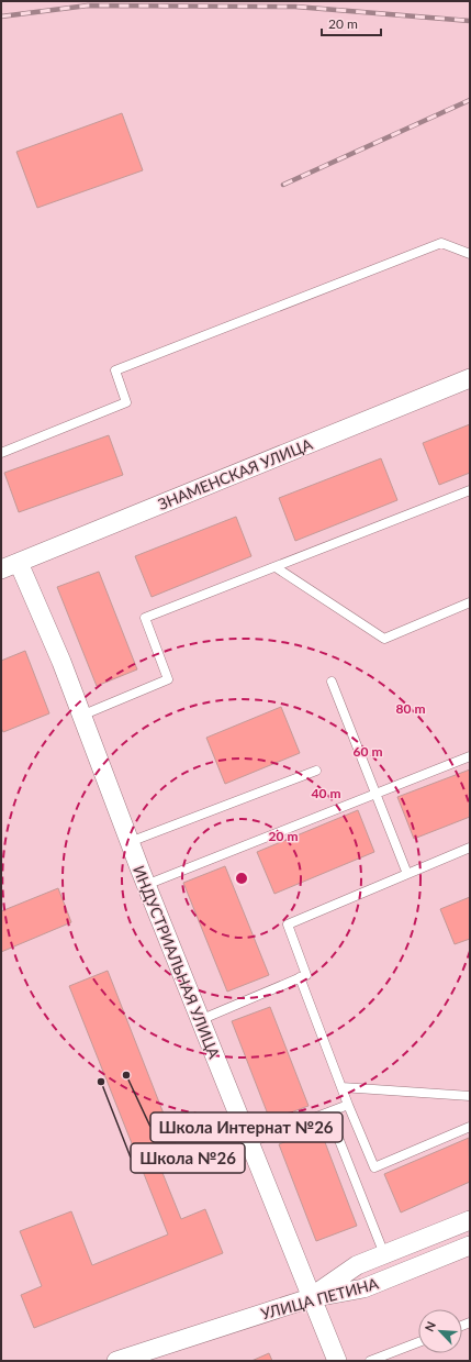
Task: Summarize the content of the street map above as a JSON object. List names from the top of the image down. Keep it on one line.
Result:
{"streets":{"street":["ЗНАМЕНСКАЯ УЛИЦА","ИНДУСТРИАЛЬНАЯ УЛИЦА","УЛИЦА ПЕТИНА"]},"crossings":[["ЗНАМЕНСКАЯ УЛИЦА","ИНДУСТРИАЛЬНАЯ УЛИЦА"],["ИНДУСТРИАЛЬНАЯ УЛИЦА","УЛИЦА ПЕТИНА"]],"places":["Школа Интернат №26","Школа №26"],"scale_bar":"20 m","north":"top left","rings":["80 m","60 m","40 m","20 m"]}
